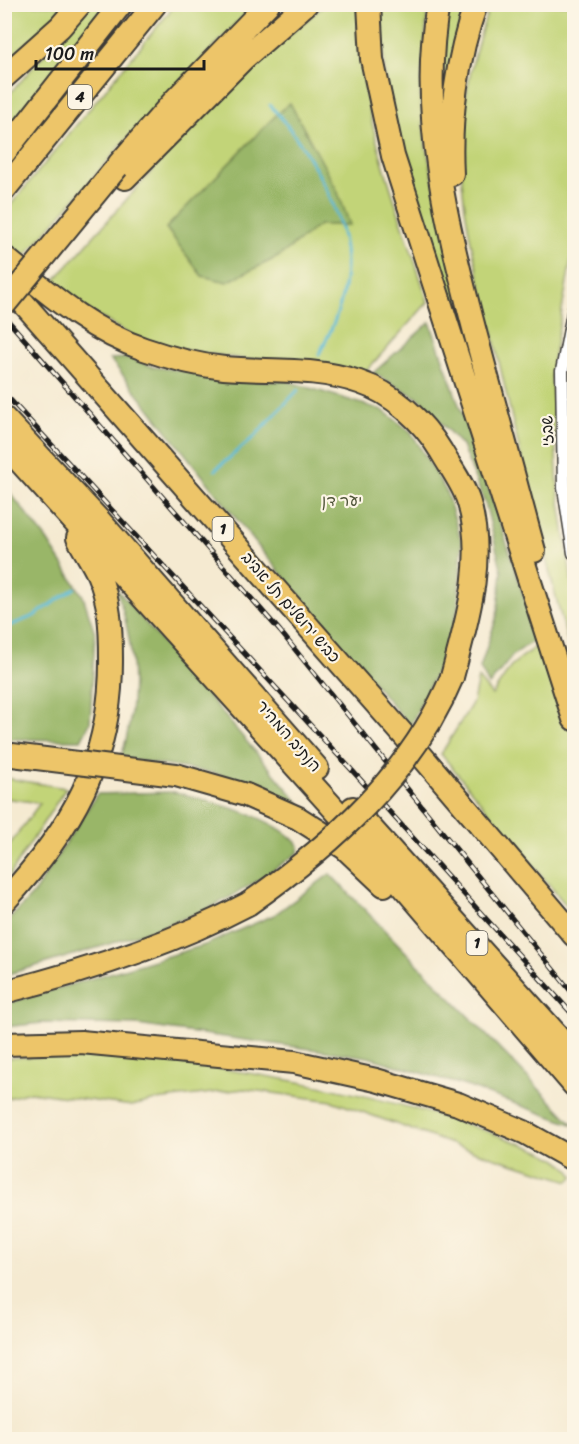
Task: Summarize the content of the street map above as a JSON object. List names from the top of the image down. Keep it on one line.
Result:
{"streets":{"highway":["4","1","כביש ירושלים תל אביב","הנתיב המהיר"],"street":["שבזי"]},"parks":["יער דן"],"scale_bar":"100 m"}
